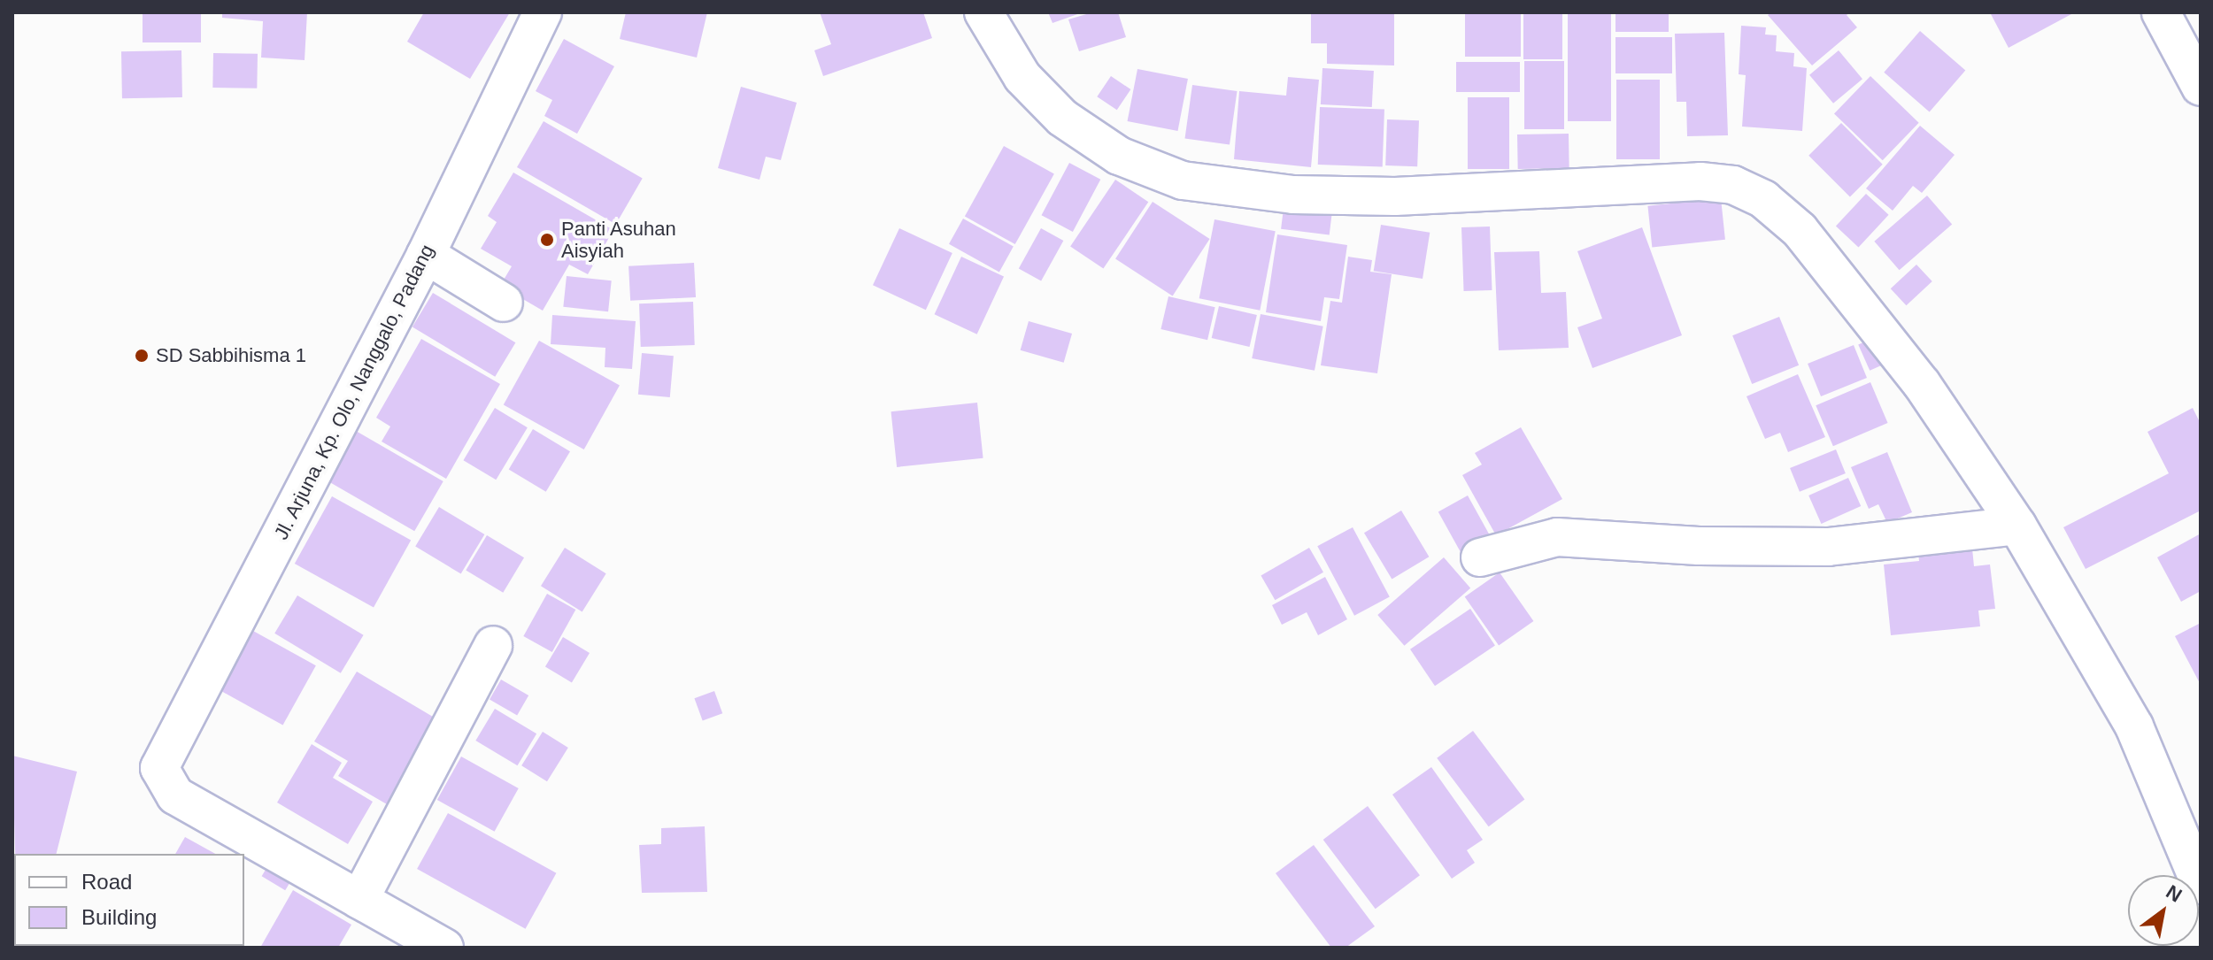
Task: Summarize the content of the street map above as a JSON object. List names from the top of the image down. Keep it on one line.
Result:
{"streets":{"street":["Jl. Arjuna, Kp. Olo, Nanggalo, Padang"]},"places":["Panti Asuhan Aisyiah","SD Sabbihisma 1"],"legend":["Road","Building"],"north":"top right"}
